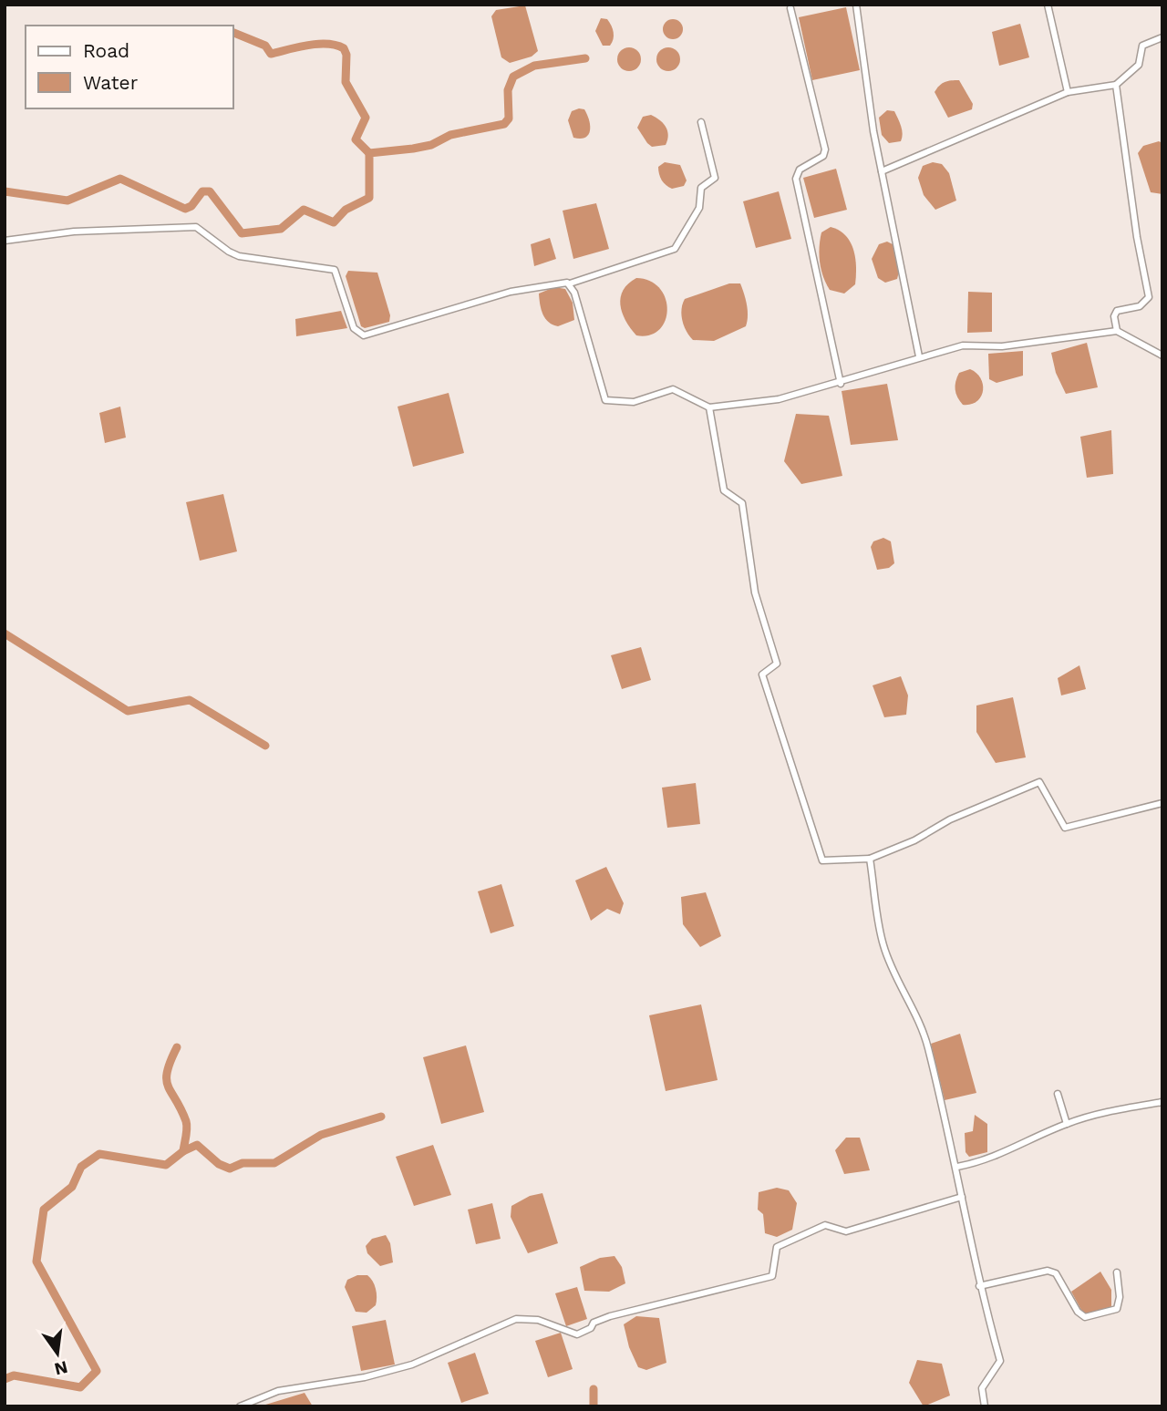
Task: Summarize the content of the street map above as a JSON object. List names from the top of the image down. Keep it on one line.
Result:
{"legend":["Road","Water"],"north":"bottom"}
